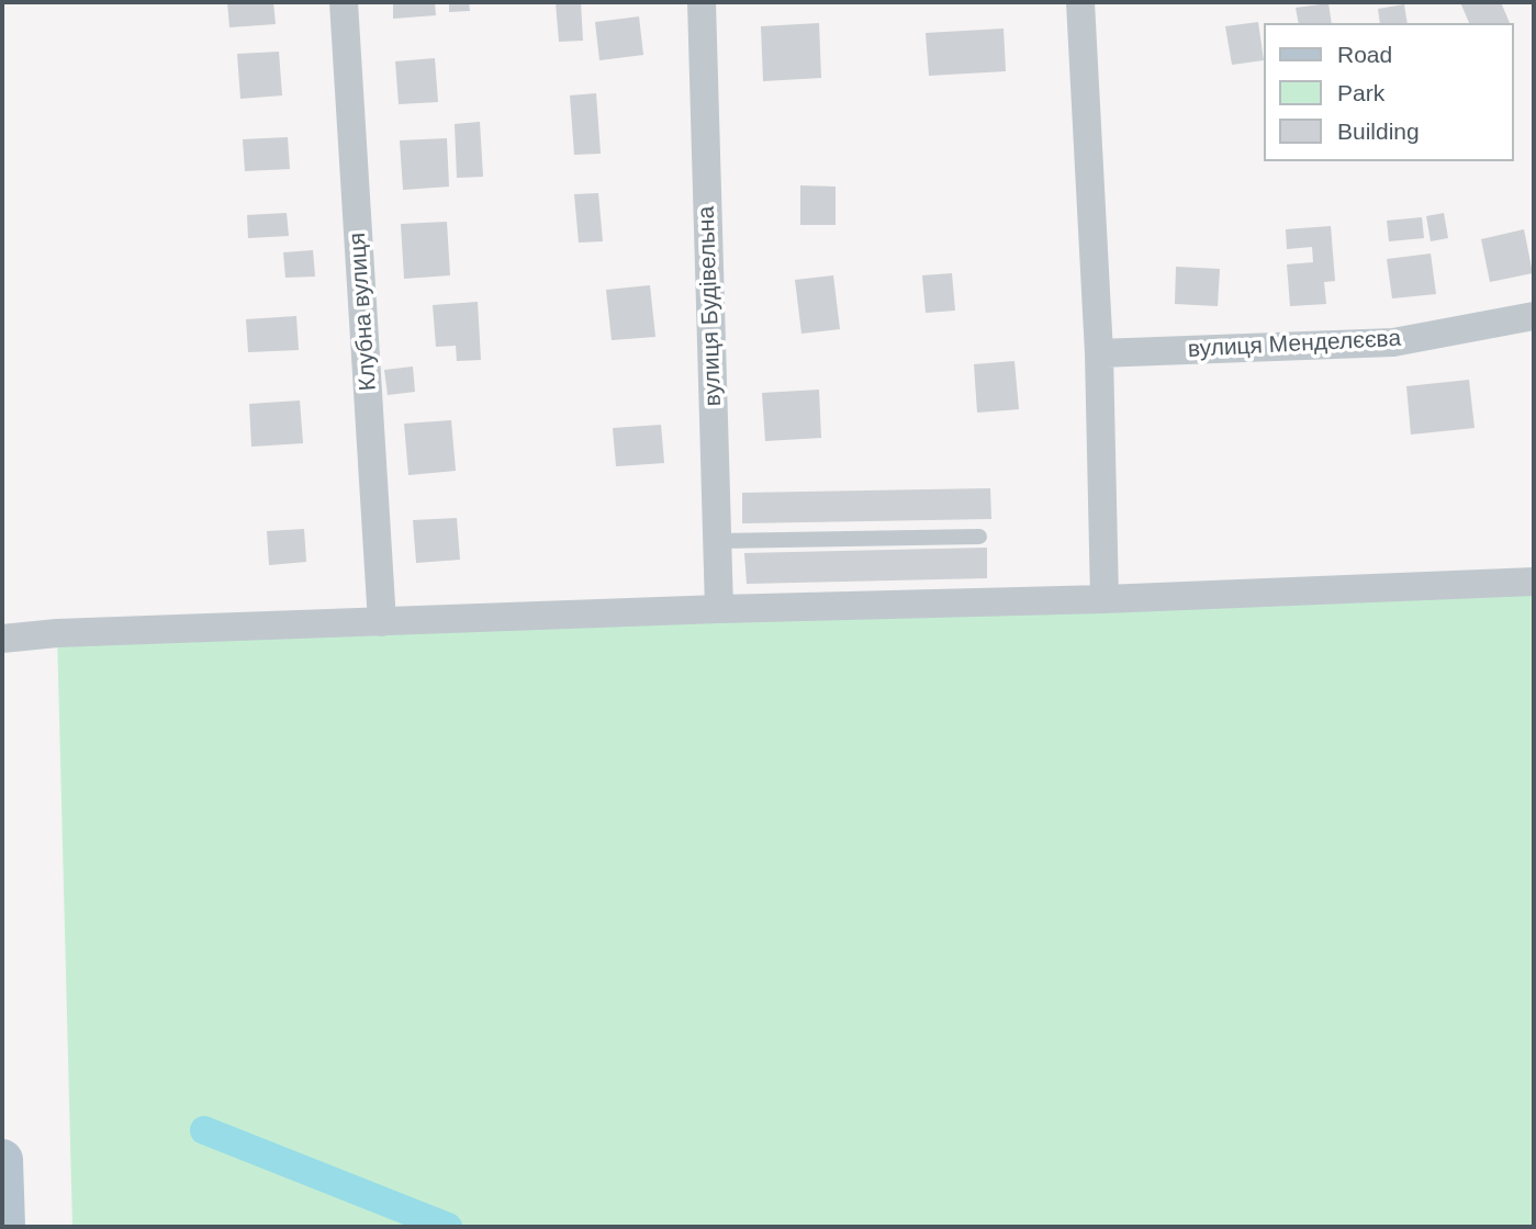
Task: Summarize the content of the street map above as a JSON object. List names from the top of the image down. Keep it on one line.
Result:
{"streets":{"street":["вулиця Будівельна","Клубна вулиця","вулиця Менделєєва"]},"legend":["Road","Park","Building"]}
